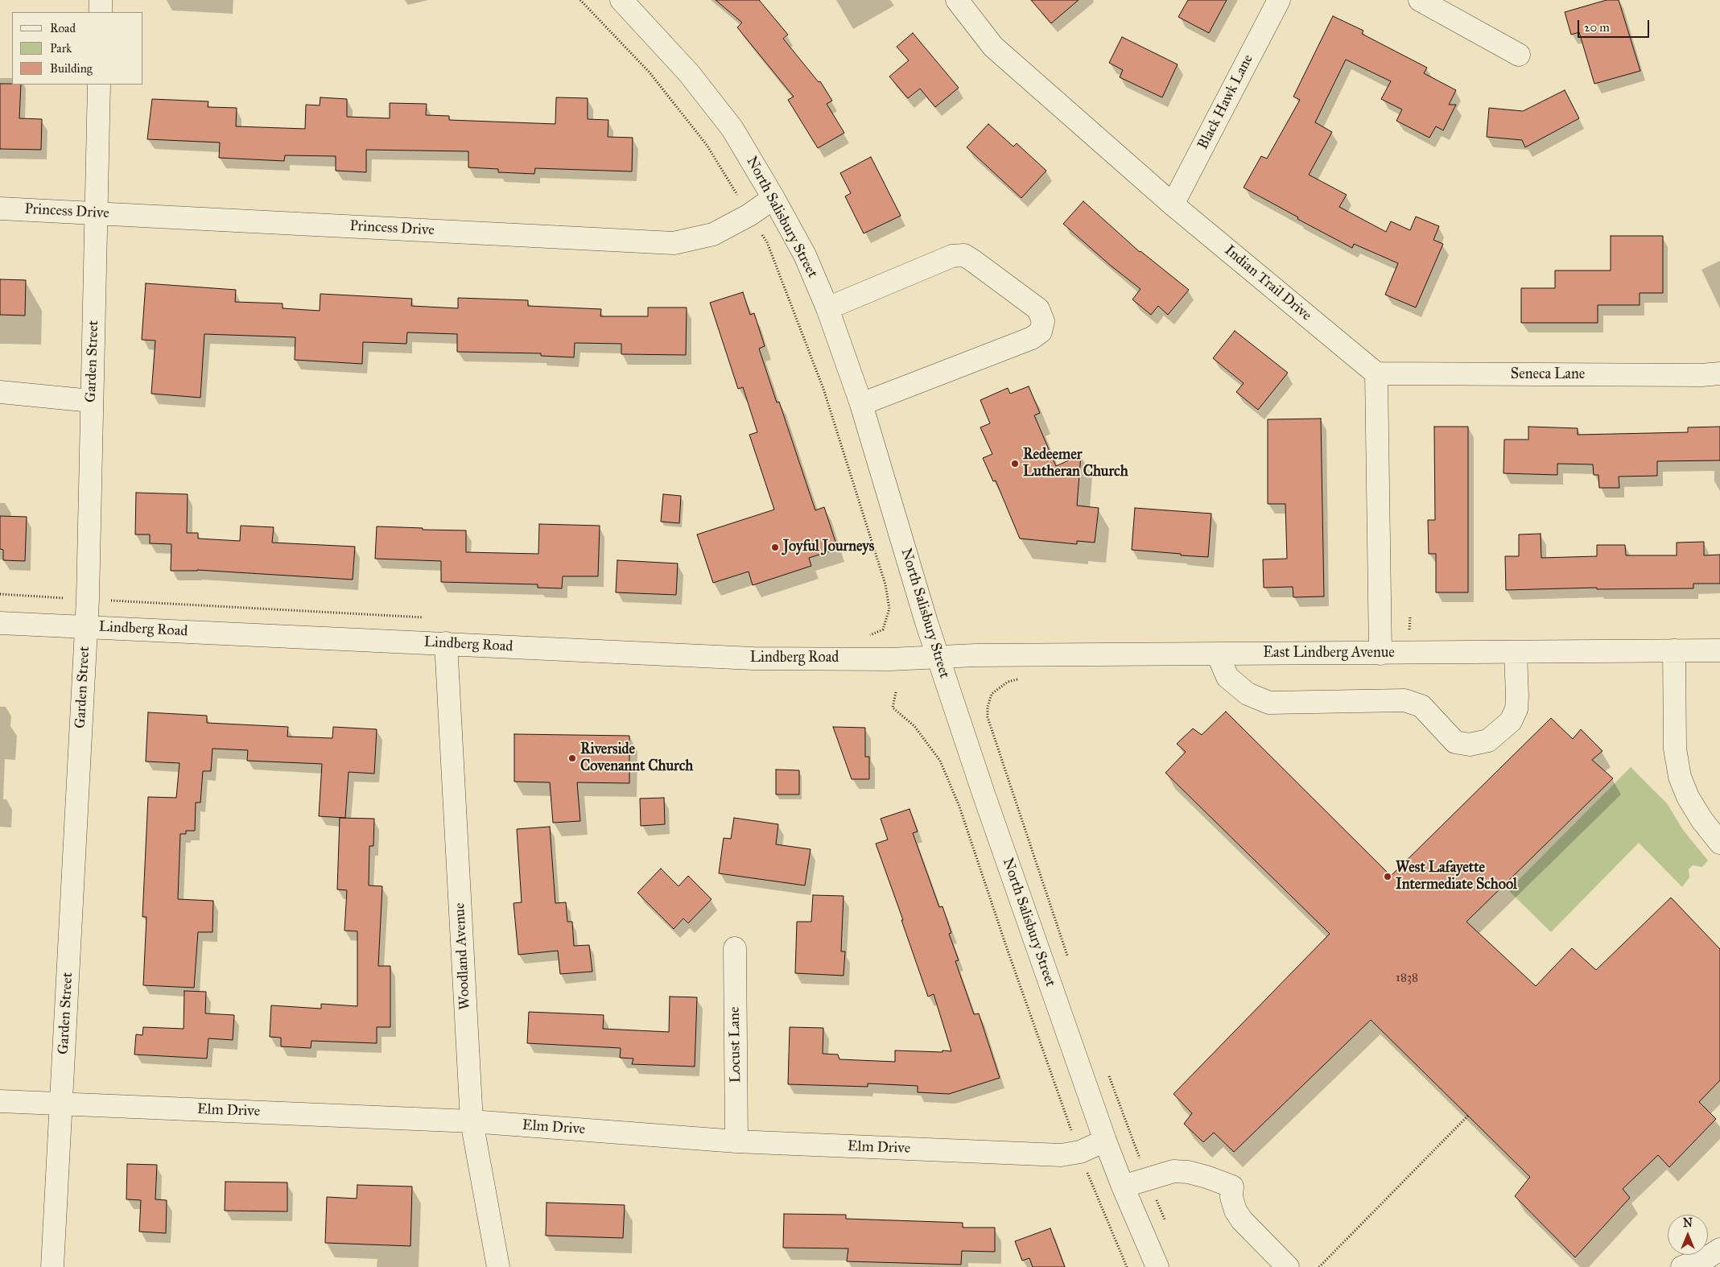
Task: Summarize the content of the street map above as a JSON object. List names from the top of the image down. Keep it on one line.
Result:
{"streets":{"street":["Black Hawk Lane","Princess Drive","North Salisbury Street","Indian Trail Drive","Garden Street","Seneca Lane","Lindberg Road","East Lindberg Avenue","Woodland Avenue","Locust Lane","Elm Drive"]},"crossings":[["Black Hawk Lane","Indian Trail Drive"],["Princess Drive","North Salisbury Street"],["Princess Drive","Garden Street"],["North Salisbury Street","Lindberg Road"],["North Salisbury Street","East Lindberg Avenue"],["North Salisbury Street","Elm Drive"],["Indian Trail Drive","Seneca Lane"],["Garden Street","Lindberg Road"],["Garden Street","Elm Drive"],["Lindberg Road","East Lindberg Avenue"],["Lindberg Road","Woodland Avenue"],["Woodland Avenue","Elm Drive"],["Locust Lane","Elm Drive"]],"places":["Redeemer Lutheran Church","Joyful Journeys","Riverside Covenannt Church","West Lafayette Intermediate School"],"house_numbers":["1838"],"legend":["Road","Park","Building"],"scale_bar":"20 m","north":"top"}
